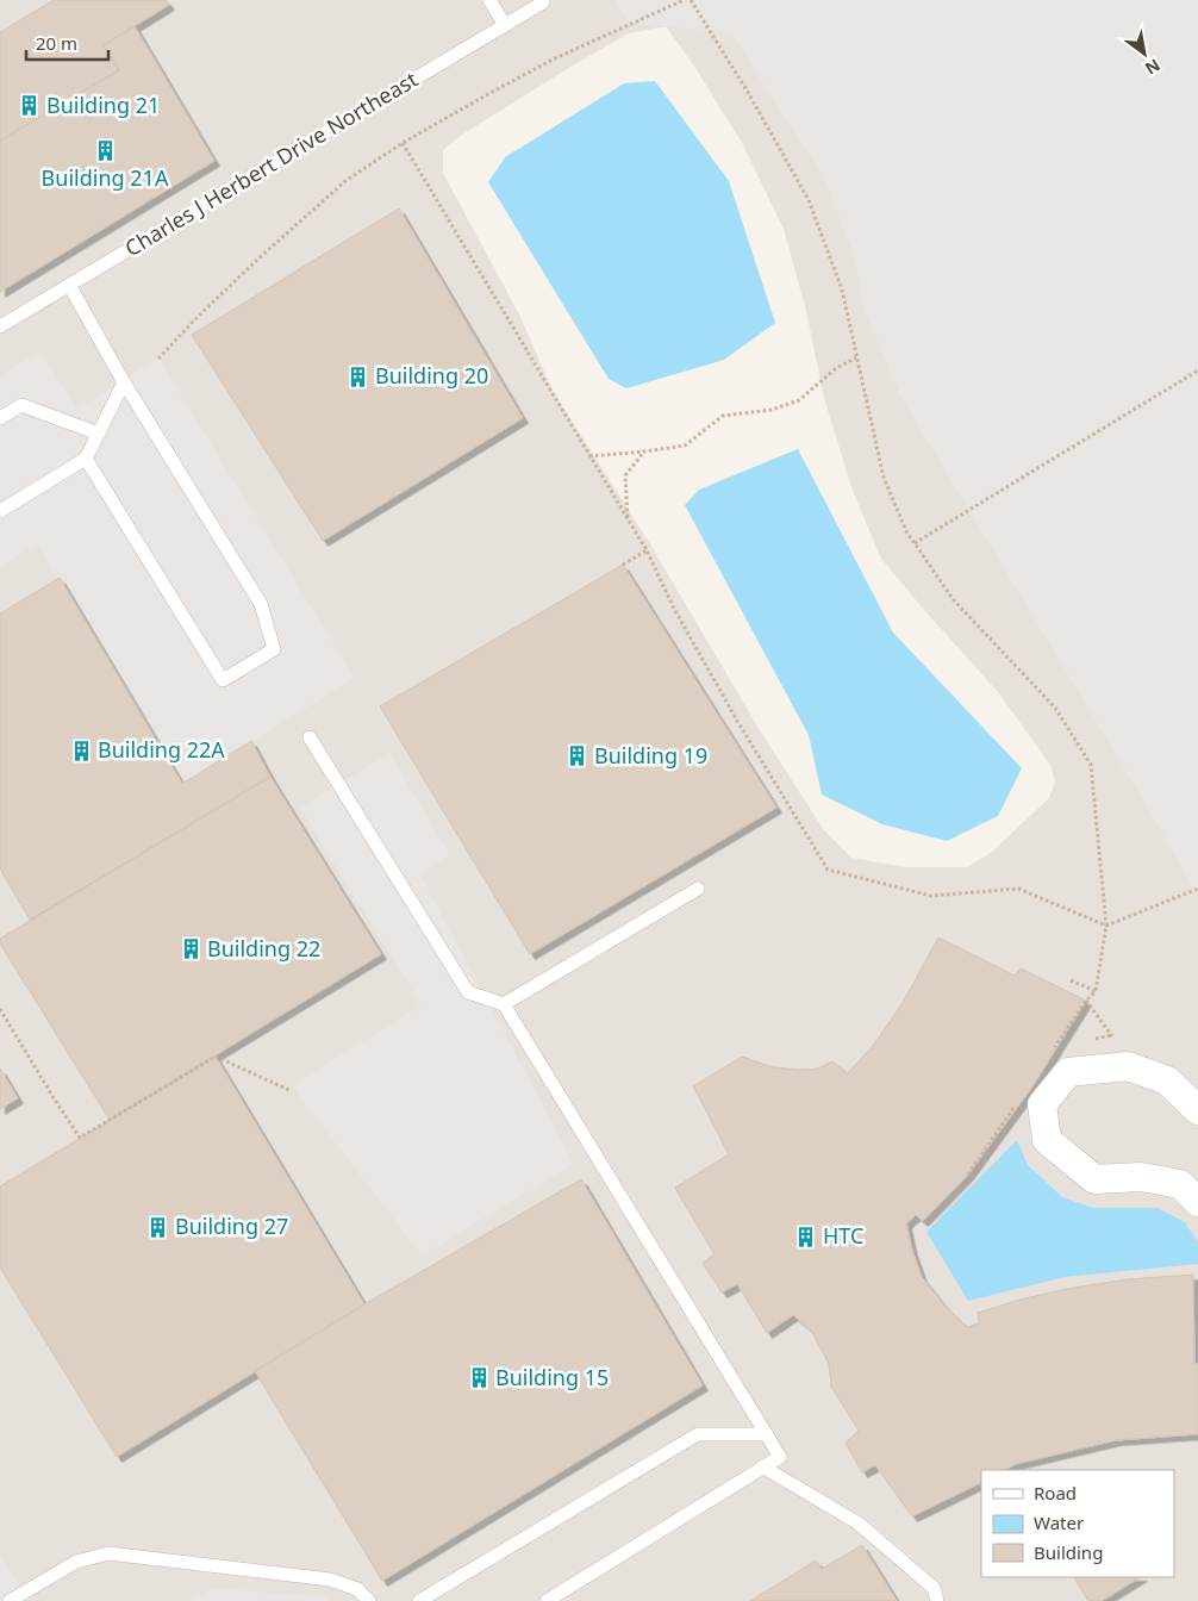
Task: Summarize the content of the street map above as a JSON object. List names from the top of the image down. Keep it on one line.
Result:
{"streets":{"lane":["Charles J Herbert Drive Northeast"]},"places":{"building":["Building 21","Building 21A","Building 20","Building 22A","Building 19","Building 22","Building 27","HTC","Building 15"]},"legend":["Road","Water","Building"],"scale_bar":"20 m","north":"bottom right"}
